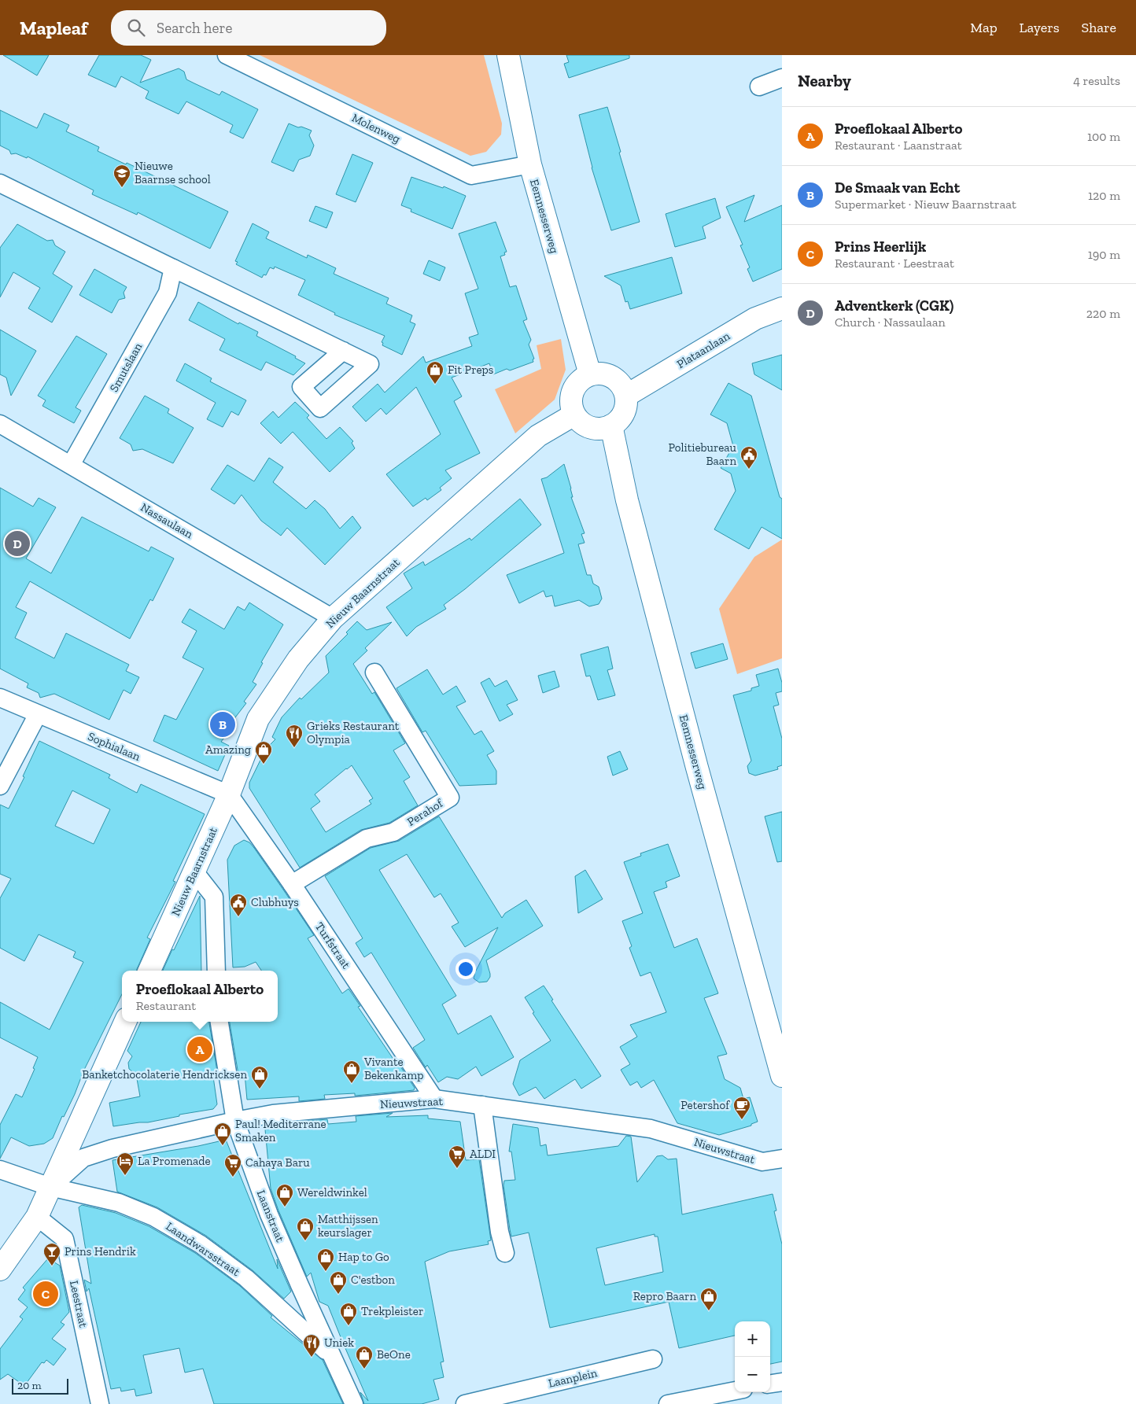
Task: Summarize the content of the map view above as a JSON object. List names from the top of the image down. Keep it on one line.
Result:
{"streets":{"street":["Molenweg","Eemnesserweg","Plataanlaan","Smutslaan","Nassaulaan","Nieuw Baarnstraat","Sophialaan","Perahof","Turfstraat","Nieuwstraat","Laanstraat","Laandwarsstraat","Leestraat","Laanplein"]},"crossings":[["Molenweg","Eemnesserweg"],["Eemnesserweg","Plataanlaan"],["Eemnesserweg","Nieuw Baarnstraat"],["Plataanlaan","Nieuw Baarnstraat"],["Smutslaan","Nassaulaan"],["Nassaulaan","Nieuw Baarnstraat"],["Nieuw Baarnstraat","Sophialaan"],["Nieuw Baarnstraat","Turfstraat"],["Sophialaan","Turfstraat"],["Perahof","Turfstraat"],["Turfstraat","Nieuwstraat"],["Nieuwstraat","Laanstraat"],["Nieuwstraat","Laandwarsstraat"],["Laanstraat","Laandwarsstraat"]],"places":{"school or university":["Nieuwe Baarnse school"],"shop":["Fit Preps","Amazing","Vivante Bekenkamp","Banketchocolaterie Hendricksen","Paul! Mediterrane Smaken","Wereldwinkel","Matthijssen keurslager","Hap to Go","C'estbon","Repro Baarn","Trekpleister","BeOne"],"public building":["Politiebureau Baarn","Clubhuys"],"restaurant":["Grieks Restaurant Olympia","Uniek"],"cafe":["Petershof"],"supermarket":["ALDI","Cahaya Baru"],"hotel":["La Promenade"],"bar":["Prins Hendrik"]},"scale_bar":"20 m","page":{"header":"Mapleaf","search":"Search here","nav":["Map","Layers","Share"],"heading":["Nearby","4 results"],"list":[{"mark":"A","name":"Proeflokaal Alberto","note":"Restaurant · Laanstraat","value":"100 m"},{"mark":"B","name":"De Smaak van Echt","note":"Supermarket · Nieuw Baarnstraat","value":"120 m"},{"mark":"C","name":"Prins Heerlijk","note":"Restaurant · Leestraat","value":"190 m"},{"mark":"D","name":"Adventkerk (CGK)","note":"Church · Nassaulaan","value":"220 m"}],"pins":["D","B","A","C"],"popup":["Proeflokaal Alberto","Restaurant"],"map_buttons":["+","−"],"scale":"20 m"}}
